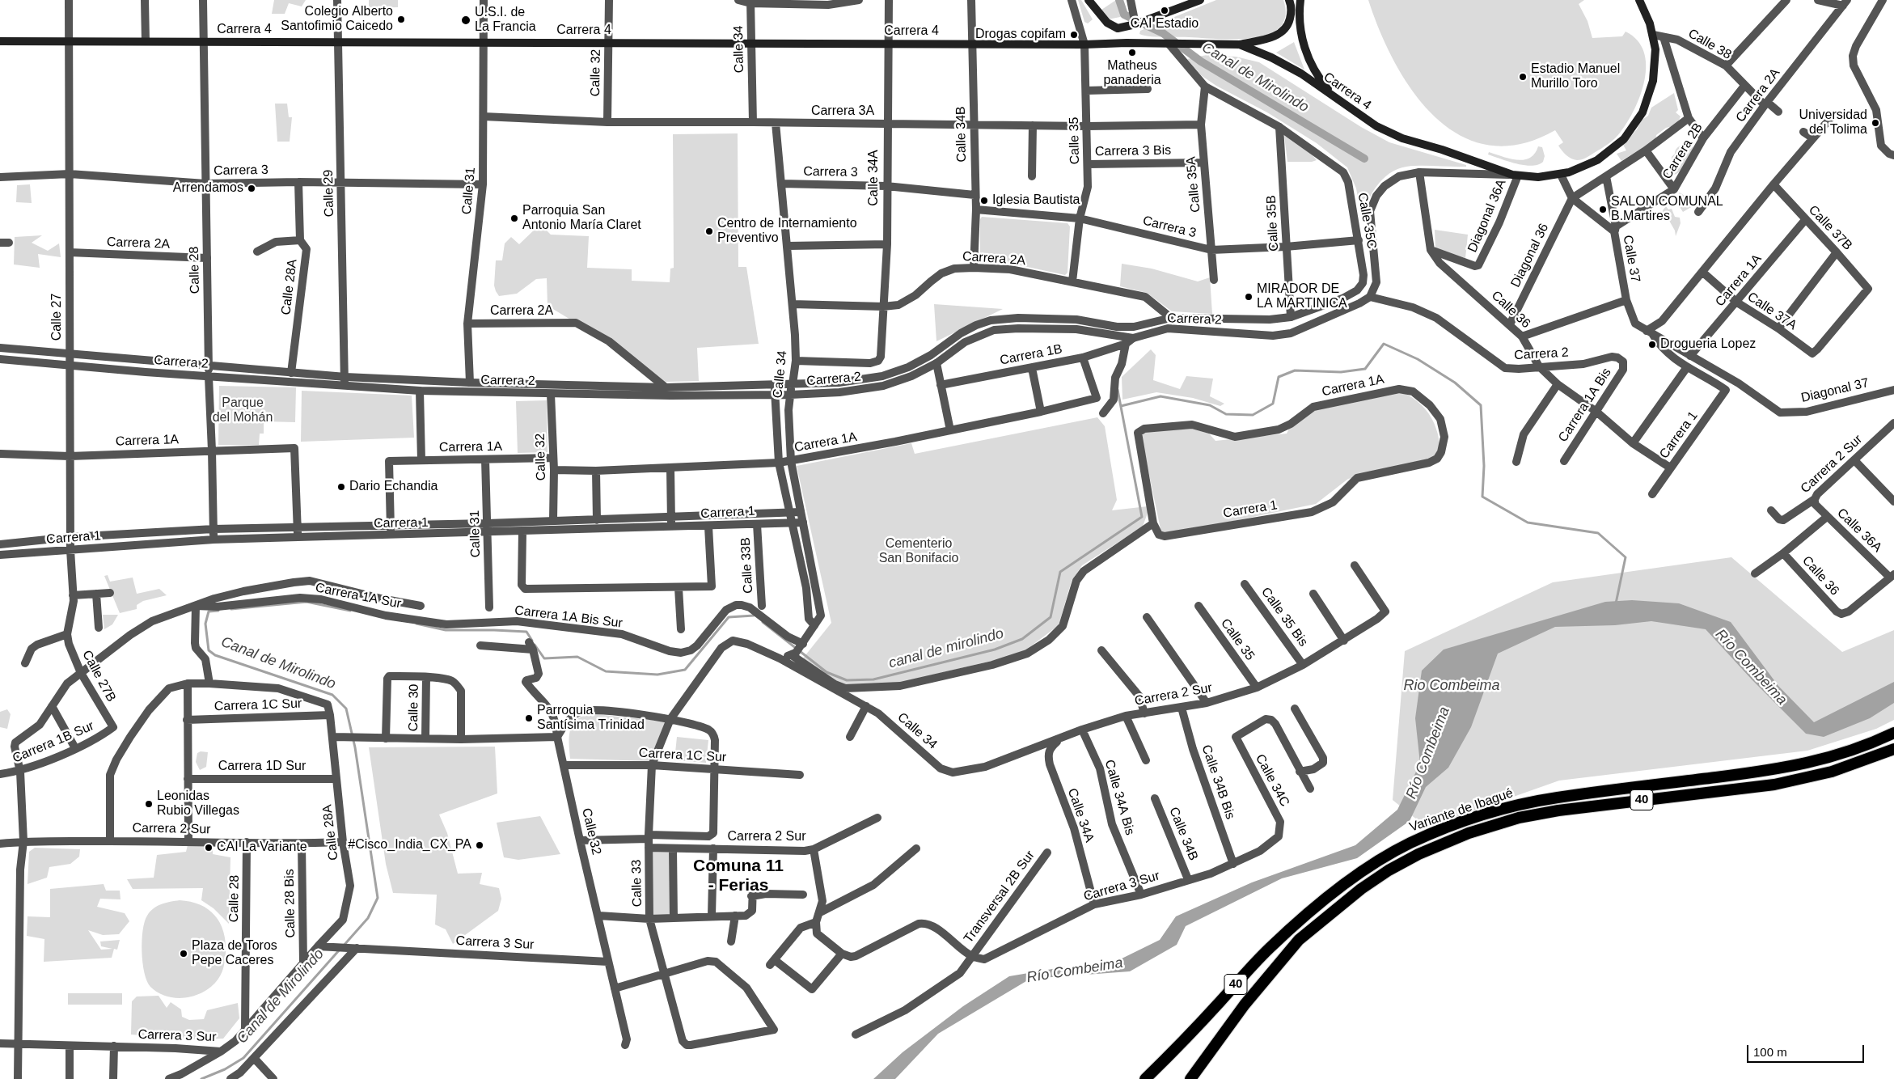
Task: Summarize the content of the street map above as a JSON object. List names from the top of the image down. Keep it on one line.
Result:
{"streets":{"highway":["40","Variante de Ibagué"],"main road":["Carrera 4"],"street":["Calle 38","Calle 34","Calle 32","Carrera 2A","Carrera 3A","Calle 34B","Calle 35","Carrera 3 Bis","Carrera 2B","Carrera 3","Calle 34A","Calle 35A","Calle 31","Calle 29","Diagonal 36A","Calle 35C","Calle 35B","Calle 37B","Diagonal 36","Calle 37","Calle 28","Carrera 1A","Calle 28A","Calle 36","Calle 37A","Calle 27","Carrera 2","Carrera 1B","Diagonal 37","Carrera 1A Bis","Carrera 1","Carrera 2 Sur","Calle 36A","Calle 33B","Carrera 1A Sur","Carrera 1A Bis Sur","Calle 35 Bis","Calle 27B","Carrera 1C Sur","Calle 30","Carrera 1B Sur","Carrera 1D Sur","Calle 34C","Calle 34B Bis","Calle 34A Bis","Calle 33","Carrera 3 Sur","Transversal 2B Sur","Calle 28 Bis"]},"crossings":[["Carrera 4","Calle 38"],["Carrera 4","Calle 34"],["Carrera 4","Calle 32"],["Carrera 4","Calle 34B"],["Carrera 4","Calle 35"],["Carrera 4","Calle 34A"],["Carrera 4","Calle 31"],["Carrera 4","Calle 29"],["Carrera 4","Diagonal 36A"],["Carrera 4","Calle 35C"],["Carrera 4","Calle 37"],["Carrera 4","Calle 28"],["Carrera 4","Calle 36"],["Carrera 4","Calle 27"],["Calle 38","Carrera 2A"],["Calle 38","Carrera 2B"],["Calle 34","Carrera 2A"],["Calle 34","Carrera 3A"],["Calle 34","Carrera 3"],["Calle 34","Carrera 1A"],["Calle 34","Carrera 2"],["Calle 34","Carrera 1"],["Calle 34","Carrera 2 Sur"],["Calle 34","Carrera 1A Bis Sur"],["Calle 32","Carrera 3A"],["Calle 32","Carrera 1A"],["Calle 32","Carrera 2"],["Calle 32","Carrera 1"],["Calle 32","Carrera 2 Sur"],["Calle 32","Carrera 1C Sur"],["Calle 32","Carrera 3 Sur"],["Carrera 2A","Calle 34B"],["Carrera 2A","Calle 35"],["Carrera 2A","Calle 34A"],["Carrera 2A","Calle 31"],["Carrera 2A","Calle 28"],["Carrera 2A","Calle 27"],["Carrera 2A","Carrera 2"],["Carrera 3A","Calle 34B"],["Carrera 3A","Calle 35"],["Carrera 3A","Calle 34A"],["Carrera 3A","Calle 35A"],["Carrera 3A","Calle 31"],["Calle 34B","Carrera 3"],["Calle 34B","Carrera 3 Sur"],["Calle 35","Carrera 3 Bis"],["Calle 35","Carrera 3"],["Calle 35","Carrera 2 Sur"],["Carrera 3 Bis","Calle 35A"],["Carrera 2B","Calle 37"],["Carrera 3","Calle 34A"],["Carrera 3","Calle 35A"],["Carrera 3","Calle 31"],["Carrera 3","Calle 29"],["Carrera 3","Calle 35C"],["Carrera 3","Calle 35B"],["Carrera 3","Calle 28"],["Carrera 3","Calle 28A"],["Carrera 3","Calle 27"],["Calle 34A","Carrera 2"],["Calle 34A","Carrera 2 Sur"],["Calle 34A","Carrera 3 Sur"],["Calle 31","Carrera 1A"],["Calle 31","Carrera 2"],["Calle 31","Carrera 1"],["Calle 29","Carrera 2"],["Diagonal 36A","Calle 36"],["Calle 35C","Calle 35B"],["Calle 35C","Carrera 2"],["Calle 35B","Carrera 2"],["Calle 37B","Carrera 1A"],["Calle 37B","Calle 37A"],["Diagonal 36","Calle 37"],["Diagonal 36","Calle 36"],["Calle 37","Carrera 1A"],["Calle 37","Diagonal 37"],["Calle 37","Carrera 1"],["Calle 28","Carrera 1A"],["Calle 28","Carrera 2"],["Calle 28","Carrera 1"],["Calle 28","Carrera 2 Sur"],["Calle 28","Carrera 3 Sur"],["Carrera 1A","Calle 37A"],["Carrera 1A","Calle 27"],["Carrera 1A","Carrera 1B"],["Carrera 1A","Carrera 1"],["Calle 28A","Carrera 2"],["Calle 28A","Carrera 2 Sur"],["Calle 28A","Carrera 1C Sur"],["Calle 28A","Carrera 1D Sur"],["Calle 28A","Carrera 3 Sur"],["Calle 36","Carrera 2"],["Calle 36","Carrera 1A Bis"],["Calle 36","Carrera 1"],["Calle 36","Calle 36A"],["Calle 27","Carrera 2"],["Calle 27","Carrera 1"],["Calle 27","Calle 27B"],["Carrera 2","Carrera 1A Bis"],["Carrera 1","Calle 33B"],["Carrera 2 Sur","Calle 36A"],["Carrera 2 Sur","Calle 35 Bis"],["Carrera 2 Sur","Carrera 1C Sur"],["Carrera 2 Sur","Calle 34B Bis"],["Carrera 2 Sur","Calle 34A Bis"],["Carrera 2 Sur","Calle 33"],["Carrera 2 Sur","Calle 28 Bis"],["Carrera 1A Sur","Carrera 1A Bis Sur"],["Carrera 1A Sur","Calle 27B"],["Carrera 1A Sur","Carrera 1B Sur"],["Calle 27B","Carrera 1B Sur"],["Carrera 1C Sur","Calle 33"],["Calle 34C","Carrera 3 Sur"],["Calle 34B Bis","Carrera 3 Sur"],["Calle 34A Bis","Carrera 3 Sur"],["Carrera 3 Sur","Transversal 2B Sur"],["Carrera 3 Sur","Calle 28 Bis"]],"districts":["Comuna 11 - Ferias"],"water":["Canal de Mirolindo","canal de mirolindo","Río Combeima","Rio Combeima"],"parks":["Parque del Mohán","Cementerio San Bonifacio"],"places":["CAI Estadio","Colegio Alberto Santofimio Caicedo","U.S.I. de La Francia","Drogas copifam","Matheus panaderia","Estadio Manuel Murillo Toro","Universidad del Tolima","Arrendamos","Iglesia Bautista","SALON COMUNAL B.Martires","Parroquia San Antonio María Claret","Centro de Internamiento Preventivo","MIRADOR DE LA MARTINICA","Drogueria Lopez","Dario Echandia","Parroquia Santísima Trinidad","Leonidas Rubio Villegas","#Cisco_India_CX_PA","CAI La Variante","Plaza de Toros Pepe Caceres"],"scale_bar":"100 m"}
